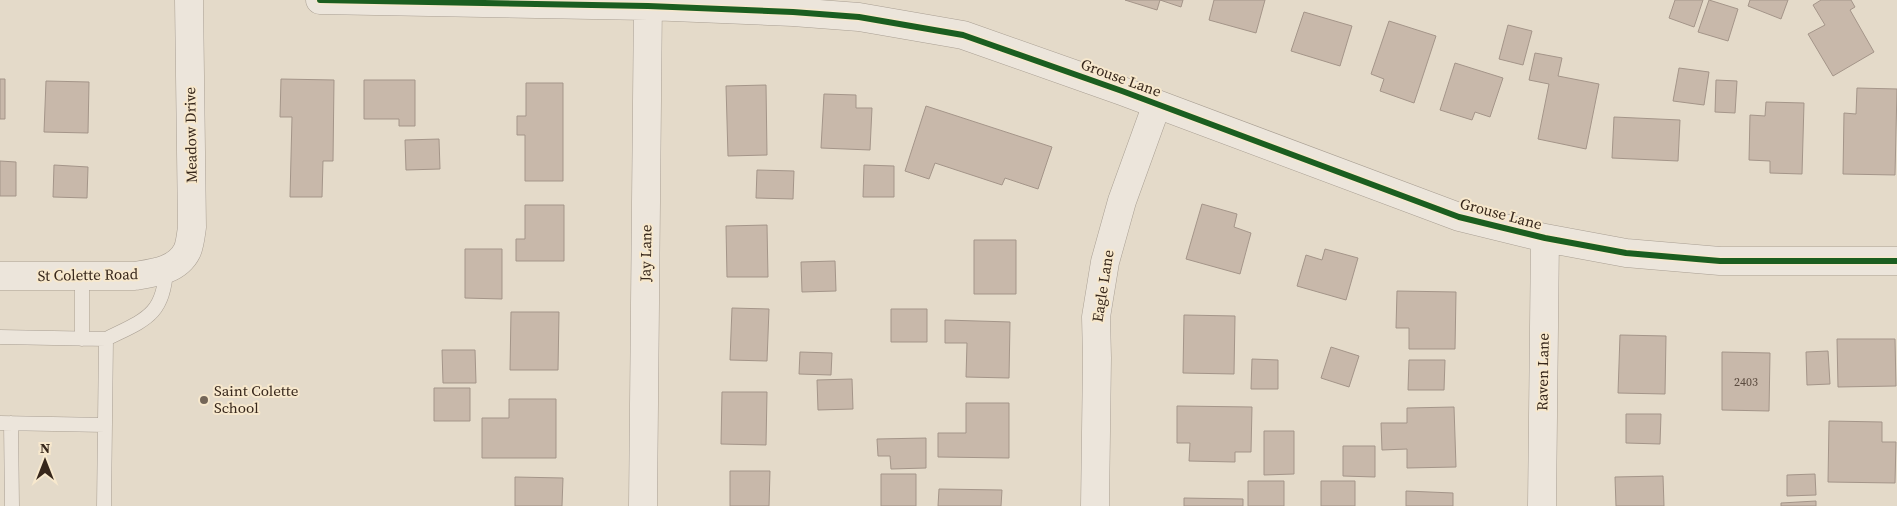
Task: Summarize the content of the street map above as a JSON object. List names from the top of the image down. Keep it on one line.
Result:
{"streets":{"street":["Grouse Lane","Meadow Drive","Jay Lane","St Colette Road","Eagle Lane","Raven Lane"]},"crossings":[["Grouse Lane","Jay Lane"],["Grouse Lane","Eagle Lane"],["Grouse Lane","Raven Lane"],["Meadow Drive","St Colette Road"]],"places":["Saint Colette School"],"house_numbers":["2403"],"north":"top"}
